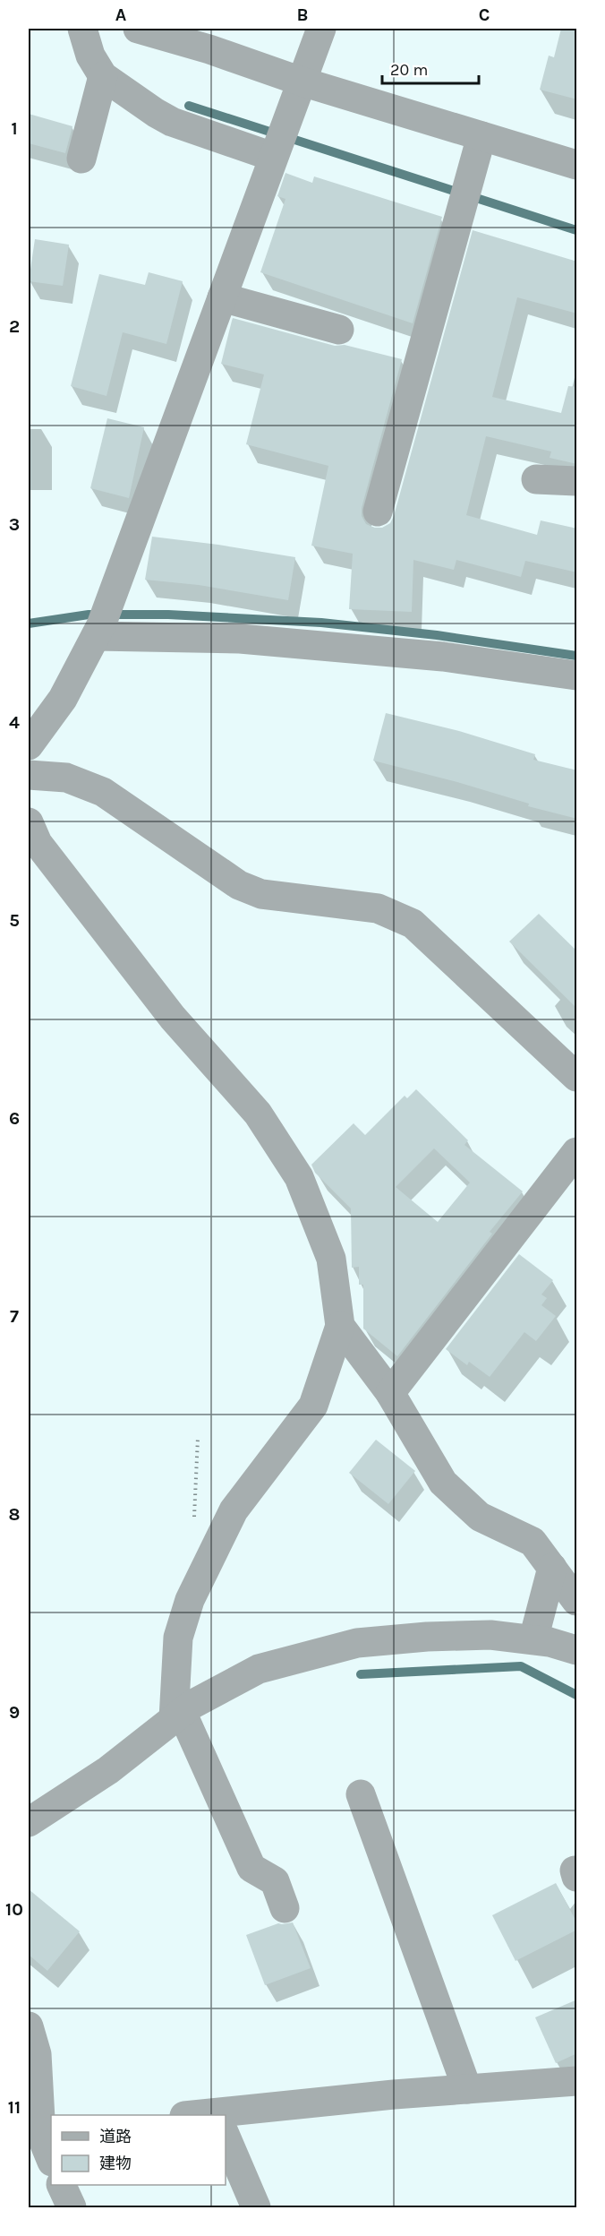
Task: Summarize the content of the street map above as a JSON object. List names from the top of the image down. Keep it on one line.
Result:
{"legend":["道路","建物"],"scale_bar":"20 m","grid":{"columns":["A","B","C"],"rows":["1","2","3","4","5","6","7","8","9","10","11"]}}
